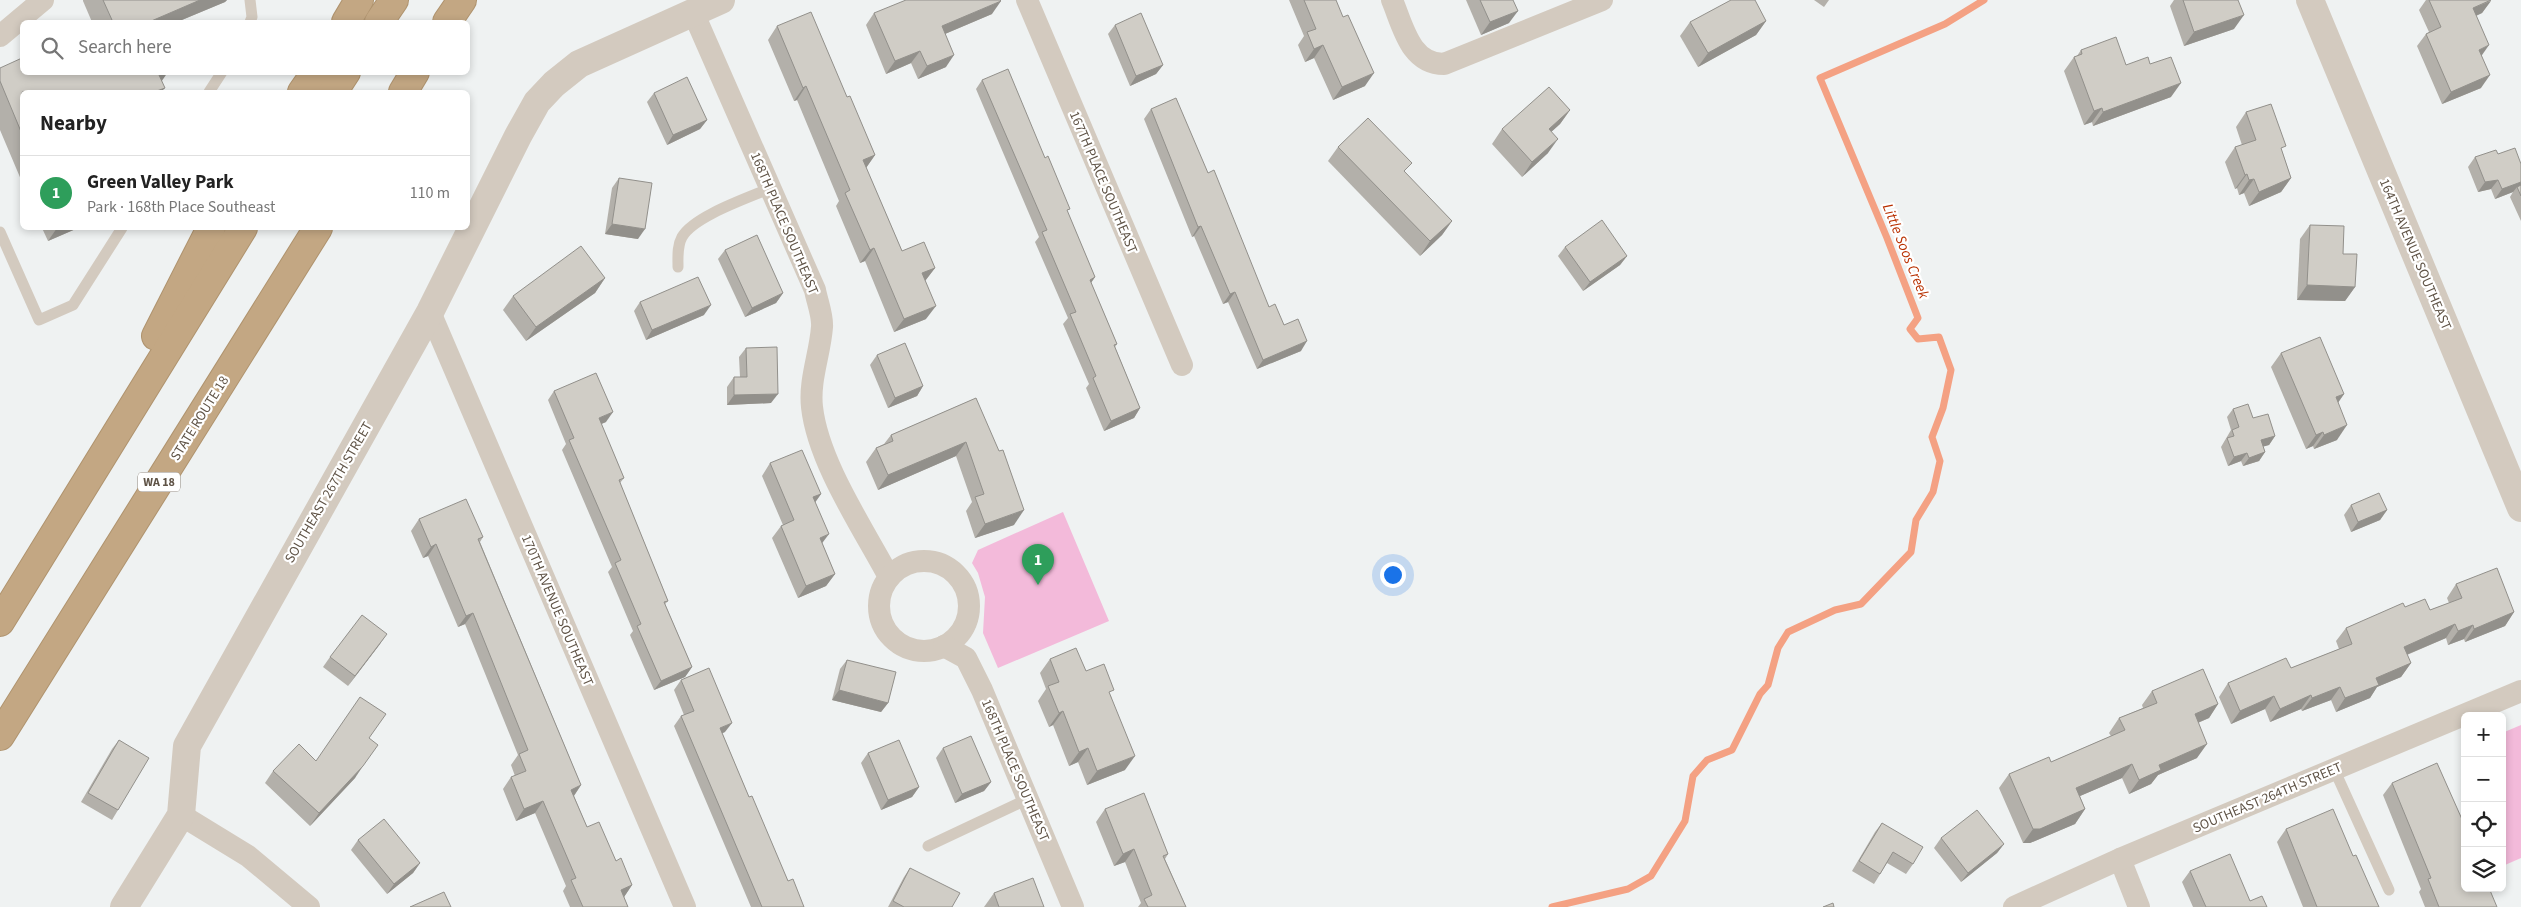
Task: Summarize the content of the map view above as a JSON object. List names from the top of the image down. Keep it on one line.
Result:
{"streets":{"highway":["STATE ROUTE 18","WA 18"],"street":["167TH PLACE SOUTHEAST","168TH PLACE SOUTHEAST","164TH AVENUE SOUTHEAST","SOUTHEAST 267TH STREET","170TH AVENUE SOUTHEAST","SOUTHEAST 264TH STREET"]},"crossings":[["168TH PLACE SOUTHEAST","SOUTHEAST 267TH STREET"],["SOUTHEAST 267TH STREET","170TH AVENUE SOUTHEAST"]],"water":["Little Soos Creek"],"page":{"search":"Search here","heading":"Nearby","list":[{"mark":"1","name":"Green Valley Park","note":"Park · 168th Place Southeast","value":"110 m"}],"pins":"1","map_buttons":["+","−"]}}
